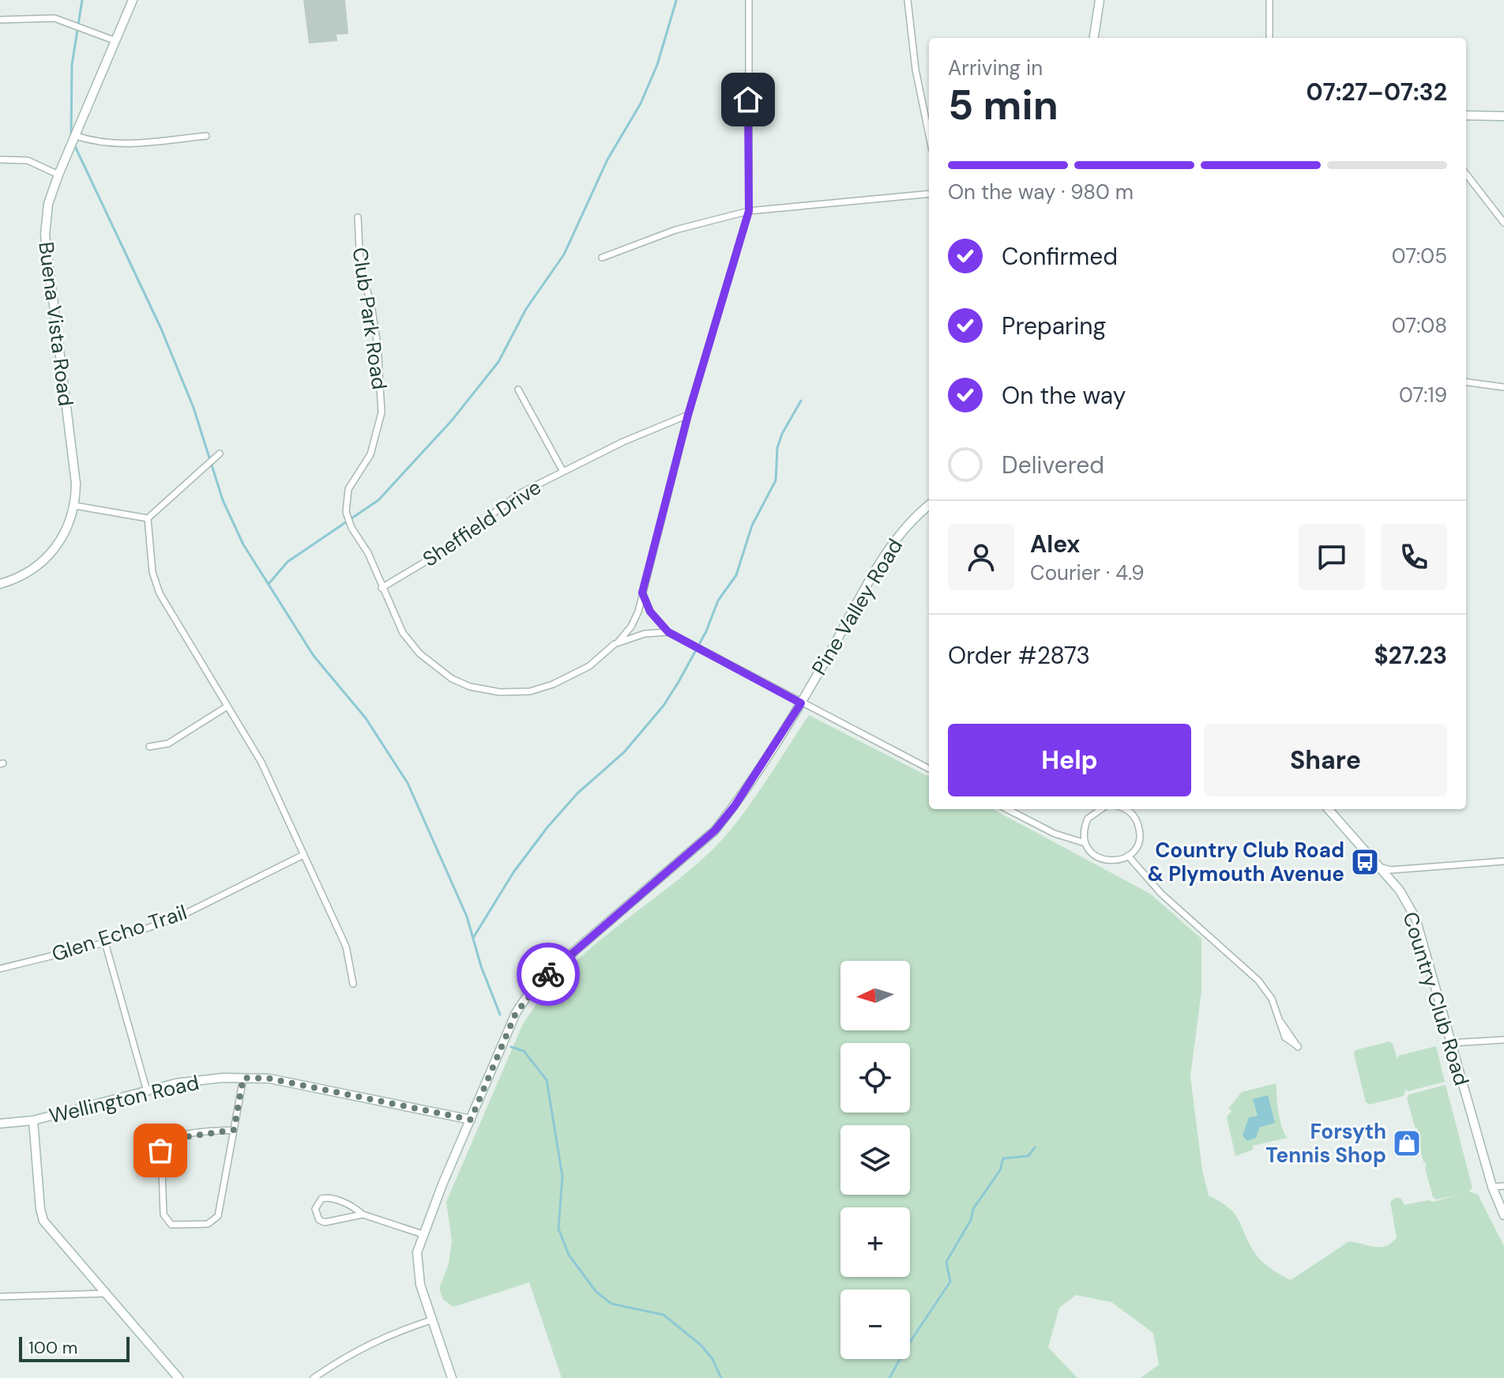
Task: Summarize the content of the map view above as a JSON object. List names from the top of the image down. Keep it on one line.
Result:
{"streets":{"street":["Club Park Road","Buena Vista Road","Sheffield Drive","Pine Valley Road","Glen Echo Trail","Country Club Road","Wellington Road"]},"crossings":[["Club Park Road","Sheffield Drive"],["Pine Valley Road","Wellington Road"]],"places":{"bus stop":["Country Club Road & Plymouth Avenue"],"shop":["Forsyth Tennis Shop"]},"scale_bar":"100 m","north":"left","page":{"heading":["5 min","Arriving in","07:27–07:32"],"panel":["Alex","Courier · 4.9","Order #2873","$27.23"],"bar":"On the way · 980 m","list":[["Confirmed","07:05"],["Preparing","07:08"],["On the way","07:19"],"Delivered"],"buttons":["Help","Share"],"map_buttons":["+","−"],"scale":"100 m"}}
